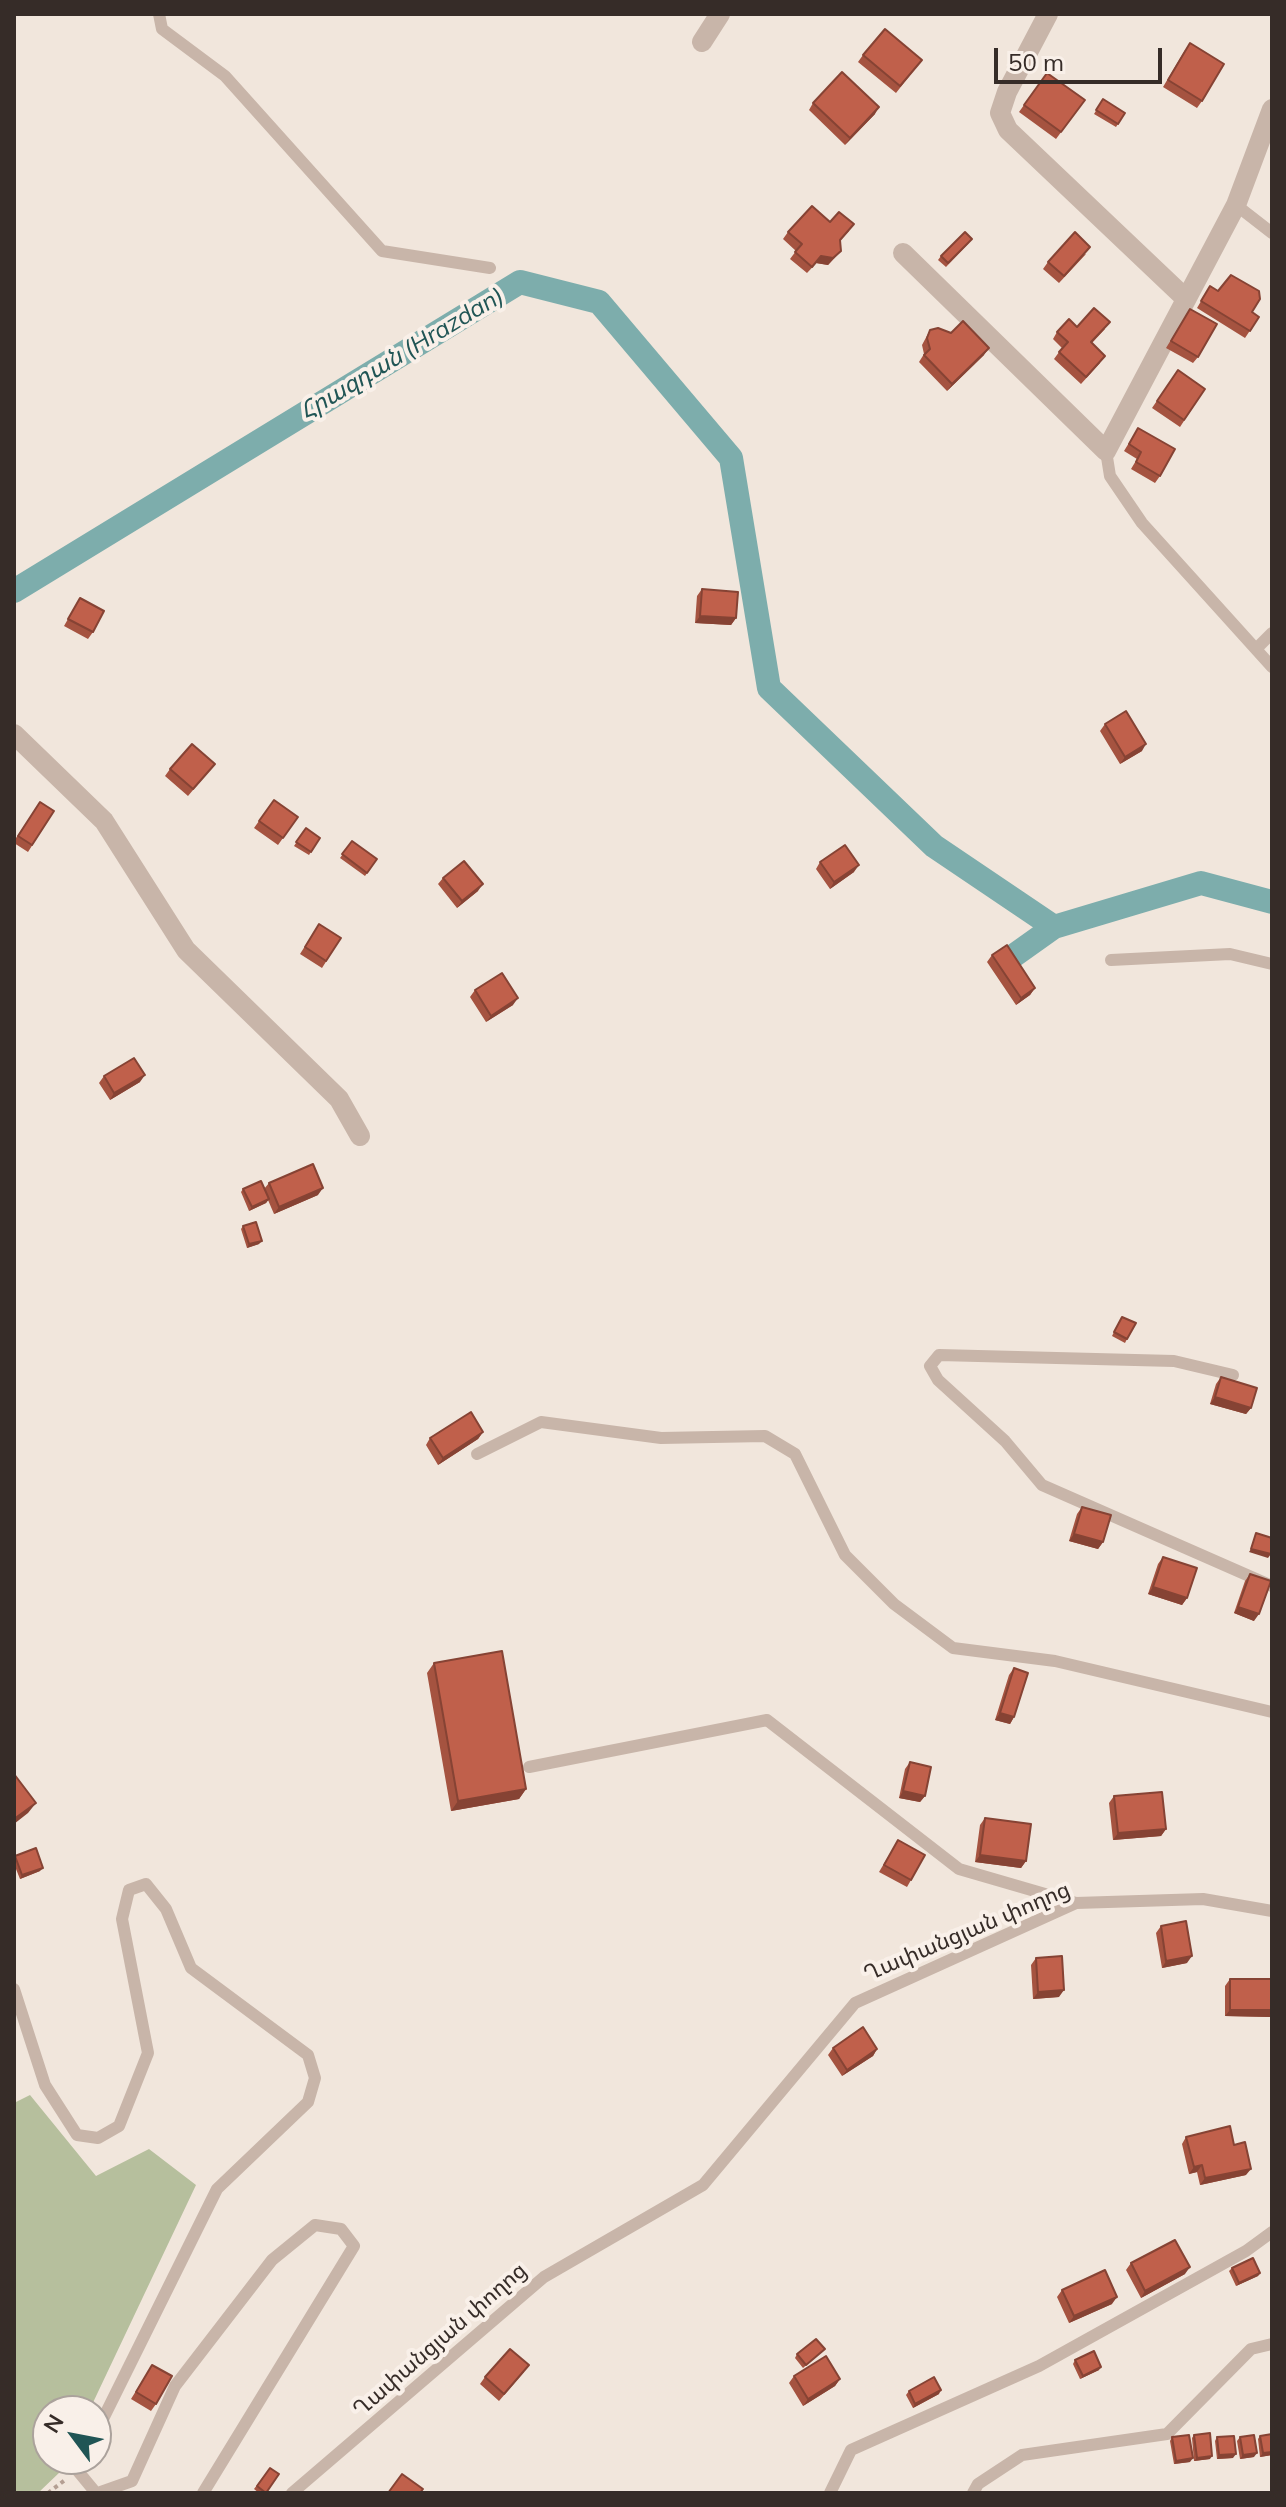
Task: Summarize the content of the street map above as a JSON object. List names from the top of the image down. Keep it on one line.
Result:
{"streets":{"lane":["Ղափանցյան փողոց"]},"water":["Հրազդան (Hrazdan)"],"scale_bar":"50 m","north":"top left"}
